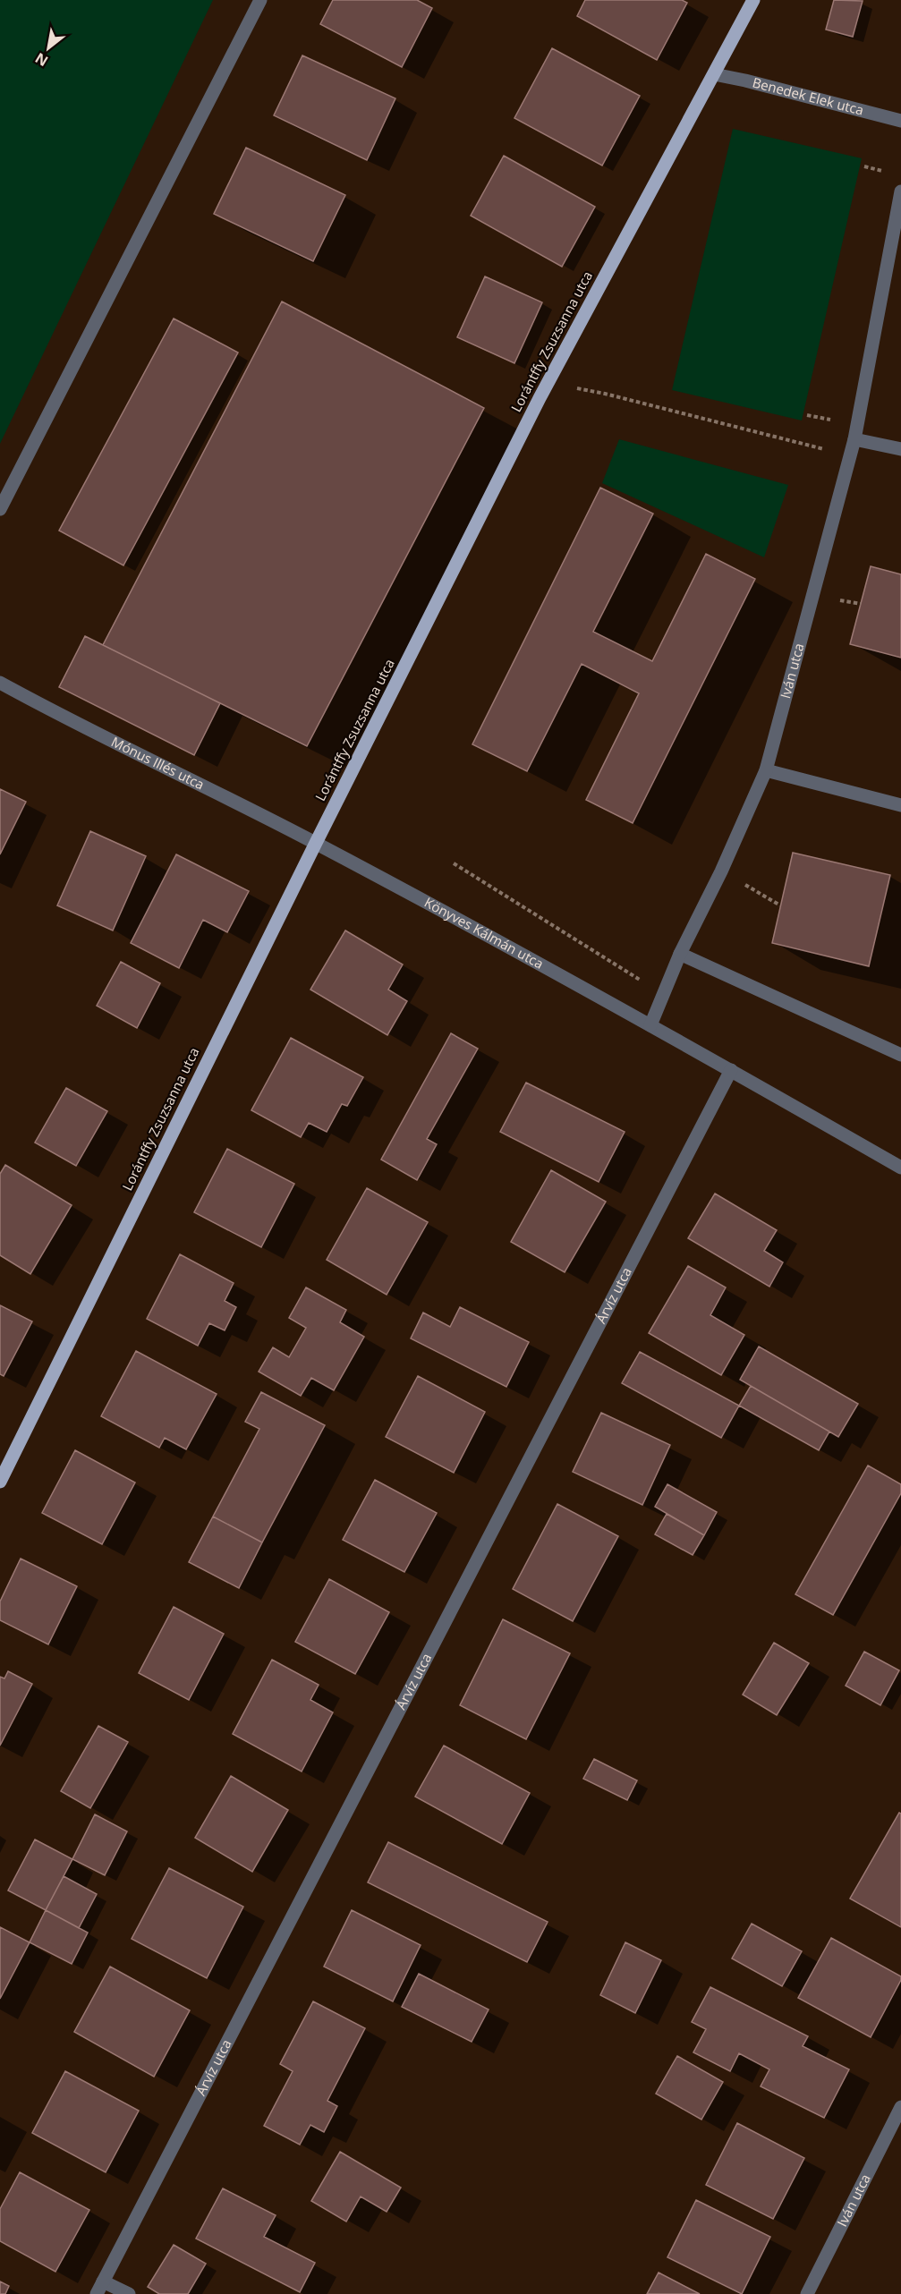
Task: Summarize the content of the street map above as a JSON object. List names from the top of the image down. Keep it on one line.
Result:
{"streets":{"main road":["Lorántffy Zsuzsanna utca"],"street":["Benedek Elek utca","Iván utca","Mónus Illés utca","Könyves Kálmán utca","Árvíz utca"]},"crossings":[["Benedek Elek utca","Lorántffy Zsuzsanna utca"],["Lorántffy Zsuzsanna utca","Mónus Illés utca"],["Lorántffy Zsuzsanna utca","Könyves Kálmán utca"],["Mónus Illés utca","Könyves Kálmán utca"],["Könyves Kálmán utca","Árvíz utca"]],"north":"bottom left"}
